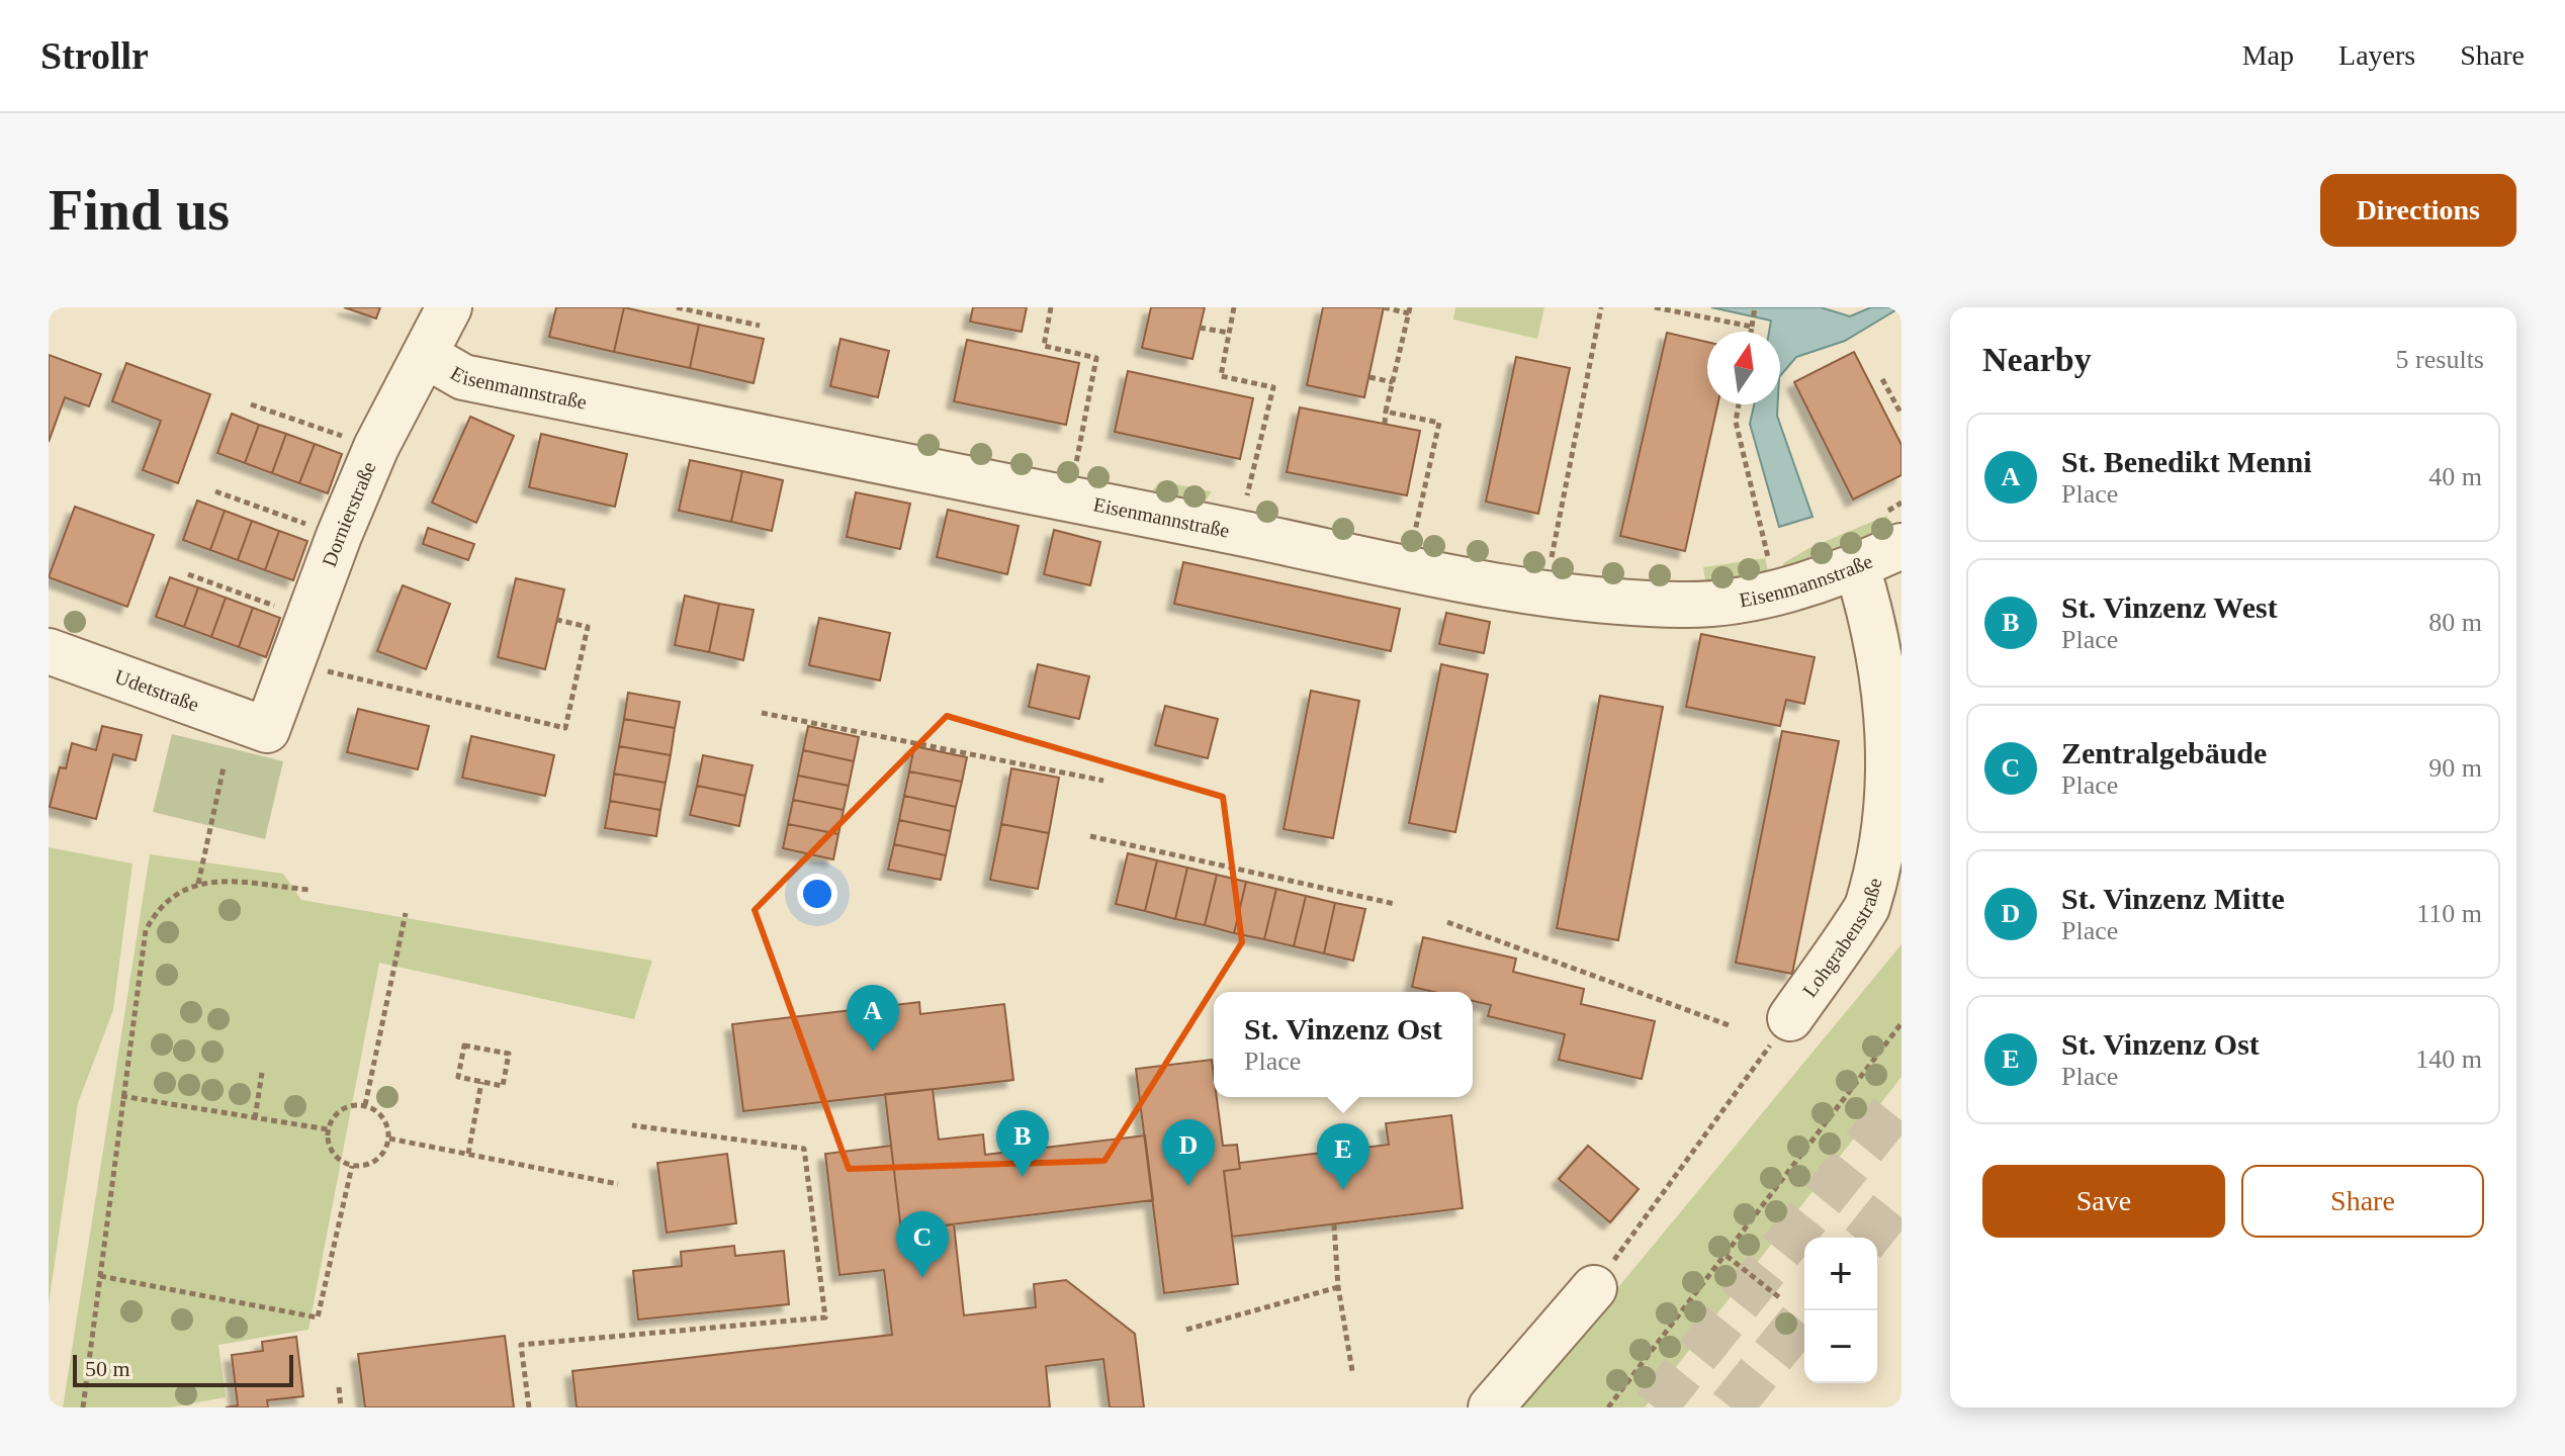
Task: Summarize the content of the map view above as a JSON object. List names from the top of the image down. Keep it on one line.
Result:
{"streets":{"street":["Eisenmannstraße","Dornierstraße","Udetstraße","Lohgrabenstraße"]},"crossings":[["Eisenmannstraße","Dornierstraße"],["Eisenmannstraße","Lohgrabenstraße"],["Dornierstraße","Udetstraße"]],"scale_bar":"50 m","north":"top","page":{"header":"Strollr","nav":["Map","Layers","Share"],"buttons":["Directions",["Save","Share"]],"title":"Find us","heading":["Nearby","5 results"],"list":[{"mark":"A","name":"St. Benedikt Menni","note":"Place","value":"40 m"},{"mark":"B","name":"St. Vinzenz West","note":"Place","value":"80 m"},{"mark":"C","name":"Zentralgebäude","note":"Place","value":"90 m"},{"mark":"D","name":"St. Vinzenz Mitte","note":"Place","value":"110 m"},{"mark":"E","name":"St. Vinzenz Ost","note":"Place","value":"140 m"}],"pins":["A","B","D","E","C"],"popup":["St. Vinzenz Ost","Place"],"map_buttons":["+","−"],"scale":"50 m"}}
